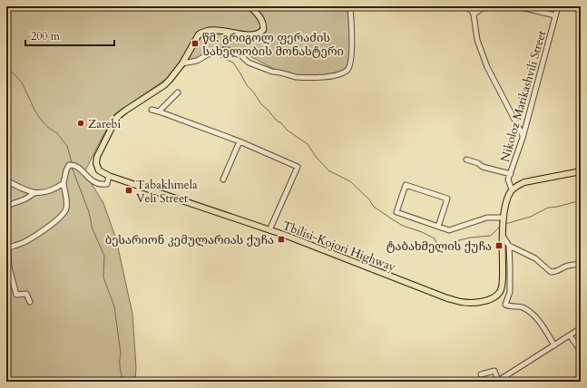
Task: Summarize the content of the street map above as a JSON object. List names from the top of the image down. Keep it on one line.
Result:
{"streets":{"main road":["Tbilisi-Kojori Highway"],"street":["Nikoloz Matikashvili Street"]},"crossings":[["Nikoloz Matikashvili Street","Tbilisi-Kojori Highway"]],"places":{"transit":["წმ. გრიგოლ ფერაძის სახელობის მონასტერი","Tabakhmela Veli Street","ბესარიონ კემულარიას ქუჩა","ტაბახმელის ქუჩა"],"other":["Zarebi"]},"scale_bar":"200 m"}
